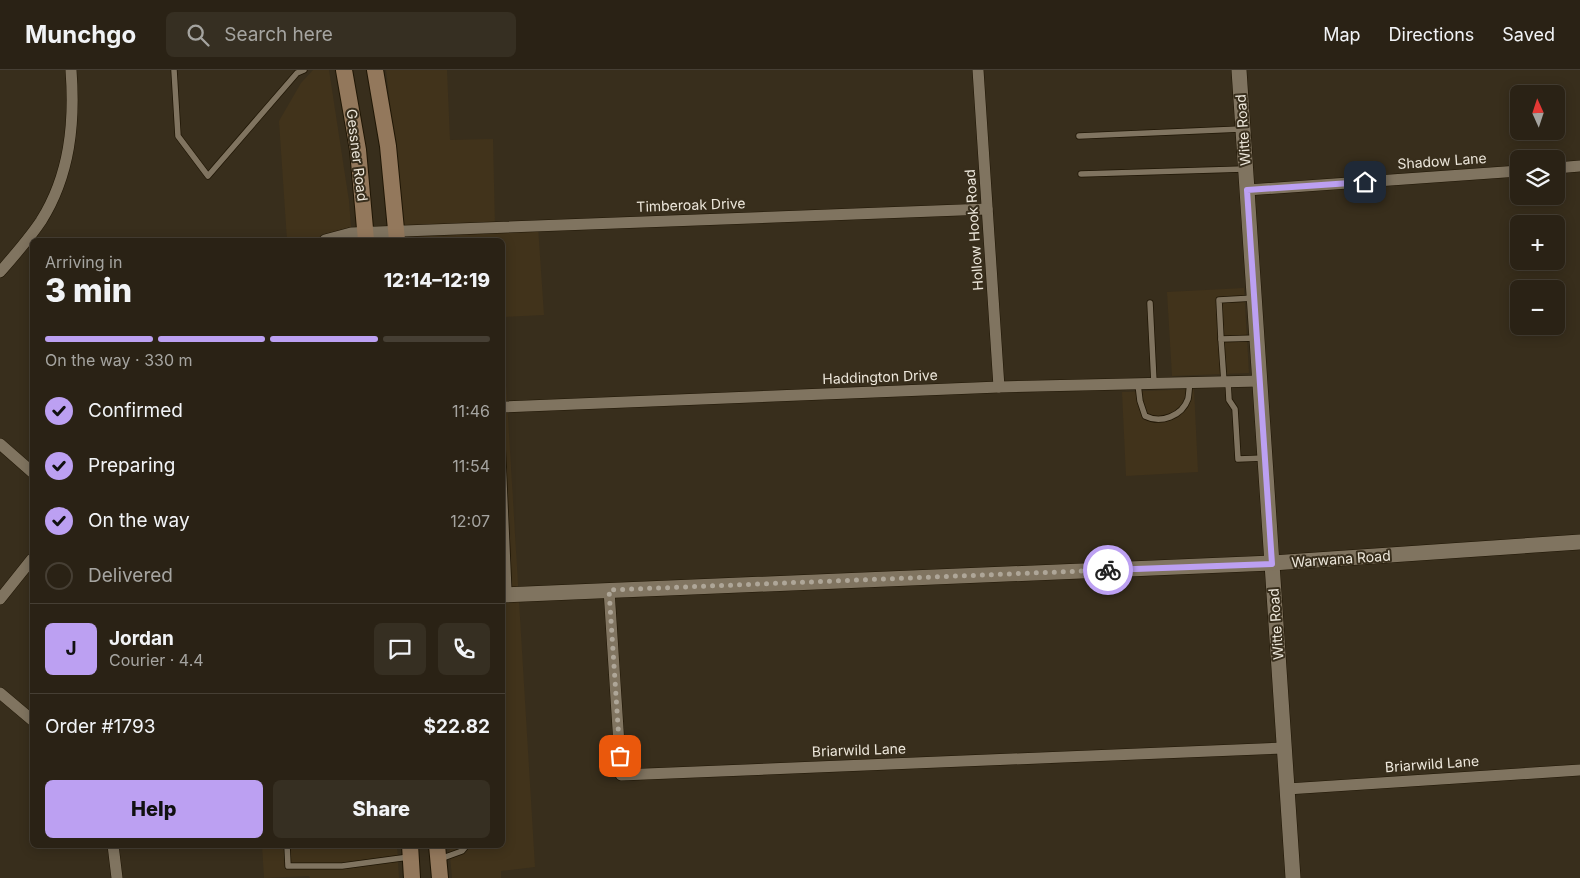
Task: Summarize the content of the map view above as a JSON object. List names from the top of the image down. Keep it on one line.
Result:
{"streets":{"main road":["Gessner Road"],"street":["Witte Road","Shadow Lane","Timberoak Drive","Hollow Hook Road","Haddington Drive","Warwana Road","Briarwild Lane"]},"crossings":[["Witte Road","Shadow Lane"],["Witte Road","Haddington Drive"],["Witte Road","Warwana Road"],["Witte Road","Briarwild Lane"],["Gessner Road","Timberoak Drive"],["Timberoak Drive","Hollow Hook Road"],["Hollow Hook Road","Haddington Drive"],["Warwana Road","Briarwild Lane"]],"north":"top","page":{"header":"Munchgo","search":"Search here","nav":["Map","Directions","Saved"],"map_buttons":["+","−"],"heading":["3 min","Arriving in","12:14–12:19"],"panel":["Jordan","Courier · 4.4","Order #1793","$22.82"],"bar":"On the way · 330 m","list":[["Confirmed","11:46"],["Preparing","11:54"],["On the way","12:07"],"Delivered"],"round":"J","buttons":["Help","Share"]}}
